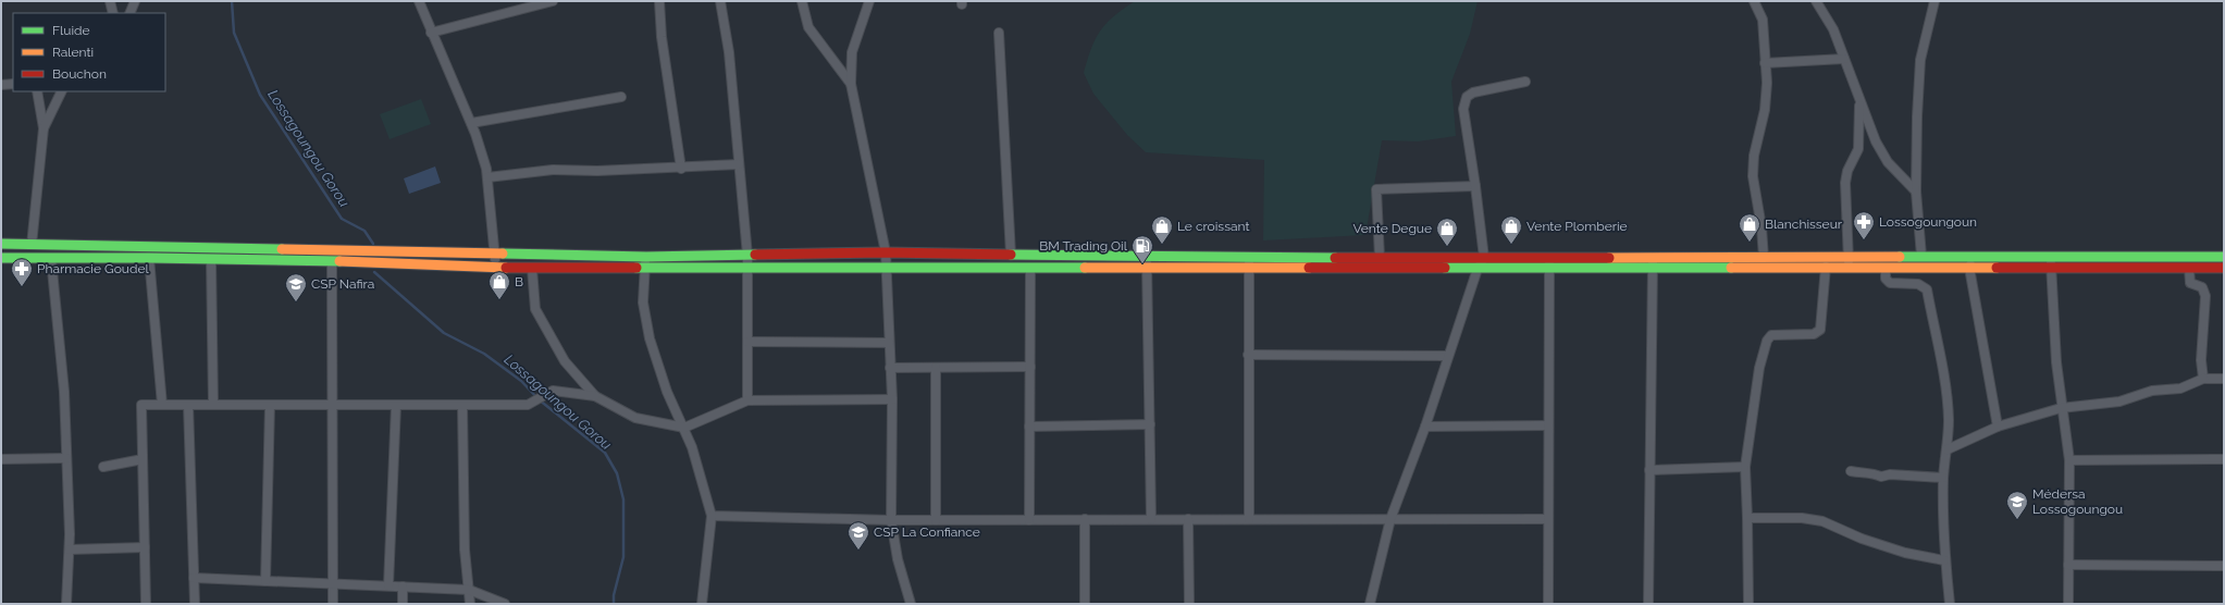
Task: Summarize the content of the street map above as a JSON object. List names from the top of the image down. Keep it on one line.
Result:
{"water":["Lossagoungou Gorou"],"places":{"pharmacy":["Lossogoungoun","Pharmacie Goudel"],"shop":["Blanchisseur","Le croissant","Vente Plomberie","Vente Degue","B"],"fuel station":["BM Trading Oil"],"school or university":["CSP Nafira","Médersa Lossogoungou","CSP La Confiance"]},"legend":["Fluide","Ralenti","Bouchon"]}
